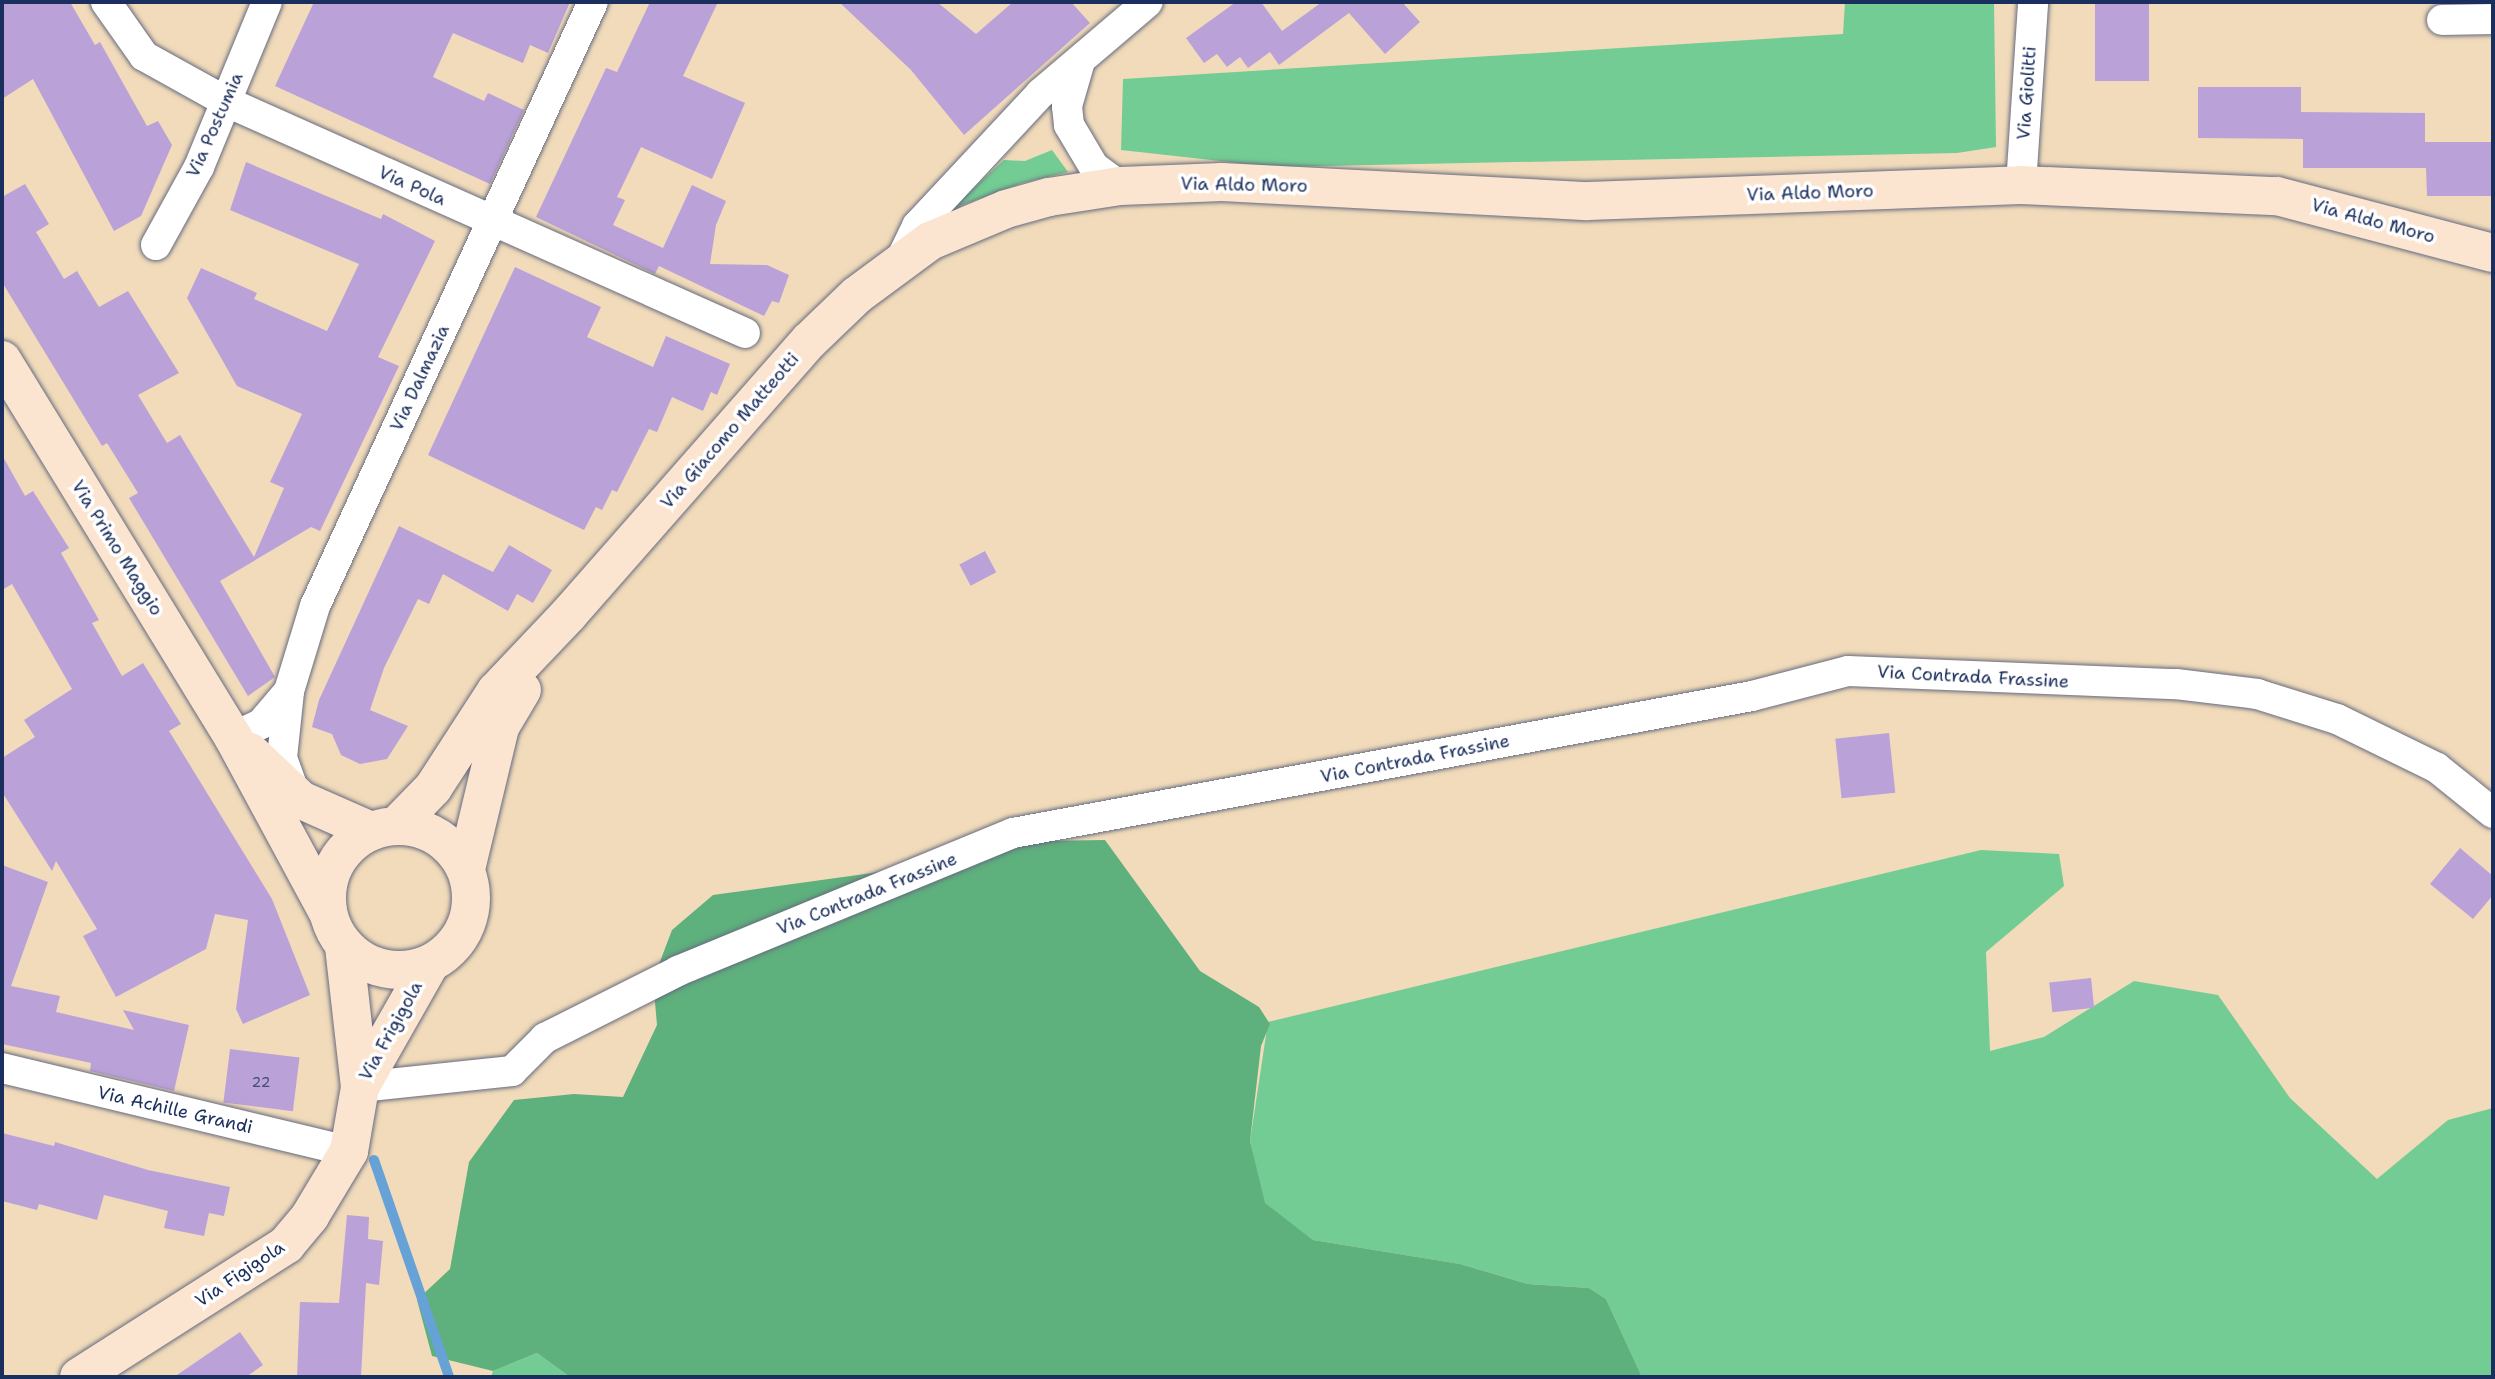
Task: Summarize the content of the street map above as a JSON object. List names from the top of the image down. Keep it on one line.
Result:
{"streets":{"street":["Via Giolitti","Via Postumia","Via Aldo Moro","Via Pola","Via Dalmazia","Via Giacomo Matteotti","Via Primo Maggio","Via Contrada Frassine","Via Frigigola","Via Achille Grandi","Via Figigola"]},"crossings":[["Via Giolitti","Via Aldo Moro"],["Via Postumia","Via Pola"],["Via Aldo Moro","Via Giacomo Matteotti"],["Via Pola","Via Dalmazia"],["Via Dalmazia","Via Primo Maggio"],["Via Giacomo Matteotti","Via Primo Maggio"],["Via Giacomo Matteotti","Via Frigigola"],["Via Primo Maggio","Via Frigigola"],["Via Contrada Frassine","Via Frigigola"],["Via Contrada Frassine","Via Figigola"],["Via Frigigola","Via Figigola"],["Via Achille Grandi","Via Figigola"]],"house_numbers":["22"]}
